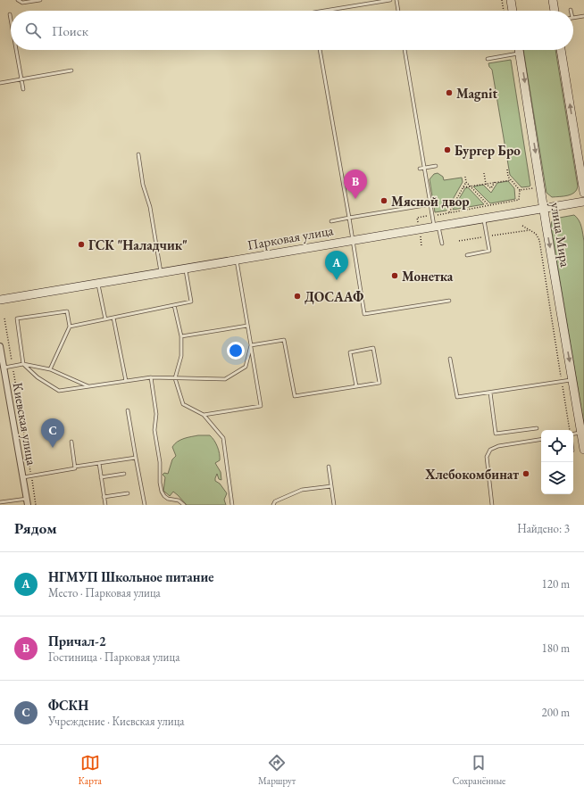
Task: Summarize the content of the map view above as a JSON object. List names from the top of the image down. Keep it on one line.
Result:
{"streets":{"main road":["улица Мира","Парковая улица"],"street":["Киевская улица"]},"crossings":[["улица Мира","Парковая улица"]],"places":["Magnit","Бургер Бро","Мясной двор","ГСК \"Наладчик\"","Монетка","ДОСААФ","Хлебокомбинат"],"page":{"search":"Поиск","pins":["B","A","C"],"heading":["Рядом","Найдено: 3"],"list":[{"mark":"A","name":"НГМУП Школьное питание","note":"Место · Парковая улица","value":"120 m"},{"mark":"B","name":"Причал-2","note":"Гостиница · Парковая улица","value":"180 m"},{"mark":"C","name":"ФСКН","note":"Учреждение · Киевская улица","value":"200 m"}],"nav":["Карта","Маршрут","Сохранённые"]}}
